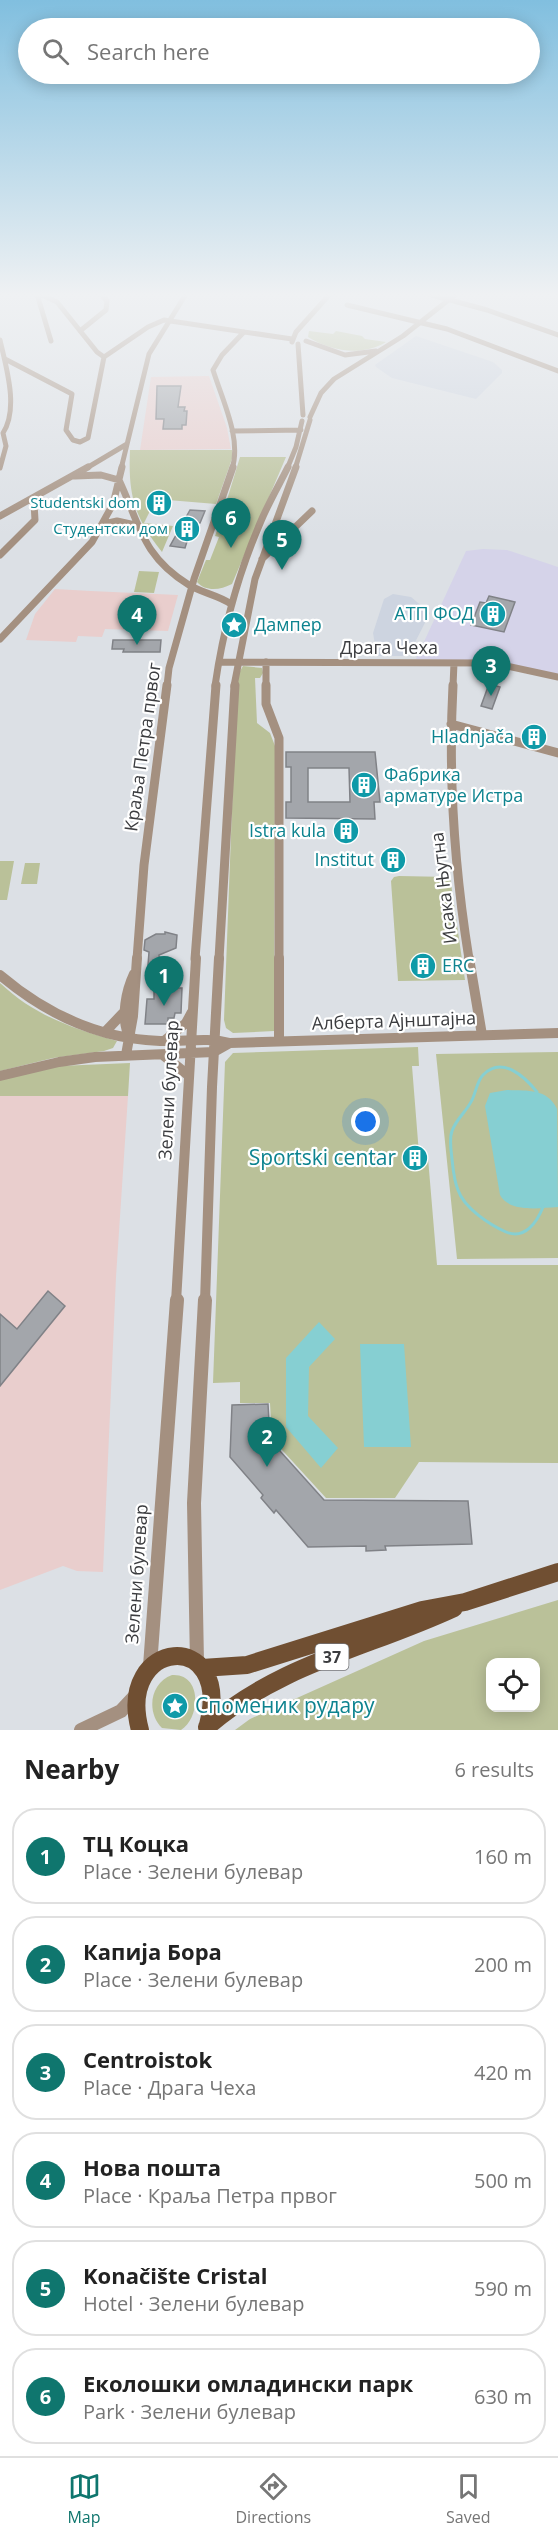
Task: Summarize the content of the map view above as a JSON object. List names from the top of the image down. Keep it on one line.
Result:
{"streets":{"main road":["37"],"street":["Драга Чеха","Краља Петра првог","Исака Њутна","Алберта Ајнштајна","Зелени булевар"]},"crossings":[["Драга Чеха","Исака Њутна"],["Драга Чеха","Зелени булевар"],["Исака Њутна","Алберта Ајнштајна"],["Алберта Ајнштајна","Зелени булевар"],["Зелени булевар","37"]],"places":{"building":["Studentski dom","Студентски дом","АТП ФОД","Hladnjača","Фабрика арматуре Истра","Istra kula","Institut","ERC","Sportski centar"],"place":["Дампер","Споменик рудару"]},"page":{"search":"Search here","pins":["6","5","4","3","1","2"],"heading":["Nearby","6 results"],"list":[{"mark":"1","name":"ТЦ Коцка","note":"Place · Зелени булевар","value":"160 m"},{"mark":"2","name":"Капија Бора","note":"Place · Зелени булевар","value":"200 m"},{"mark":"3","name":"Centroistok","note":"Place · Драга Чеха","value":"420 m"},{"mark":"4","name":"Нова пошта","note":"Place · Краља Петра првог","value":"500 m"},{"mark":"5","name":"Konačište Cristal","note":"Hotel · Зелени булевар","value":"590 m"},{"mark":"6","name":"Еколошки омладински парк","note":"Park · Зелени булевар","value":"630 m"}],"nav":["Map","Directions","Saved"]}}
